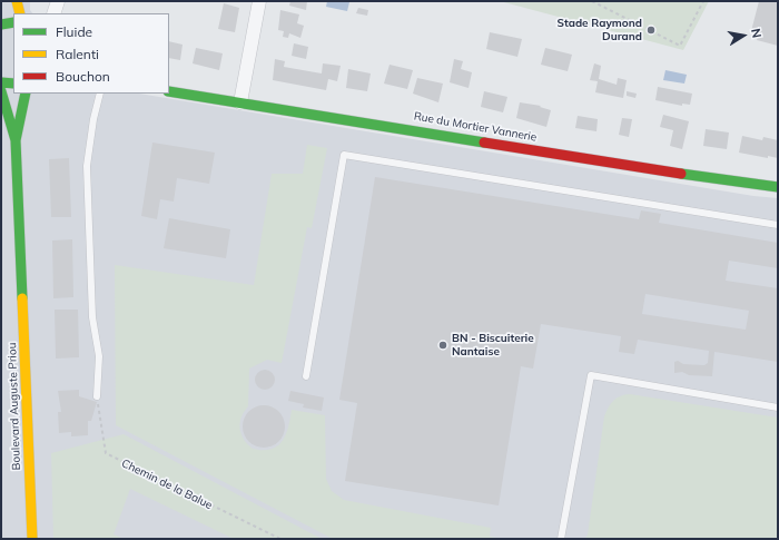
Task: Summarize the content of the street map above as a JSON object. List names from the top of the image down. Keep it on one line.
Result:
{"streets":{"street":["Rue du Mortier Vannerie","Boulevard Auguste Priou"],"path":["Chemin de la Balue"]},"places":["Stade Raymond Durand","BN - Biscuiterie Nantaise"],"legend":["Fluide","Ralenti","Bouchon"],"north":"right"}
